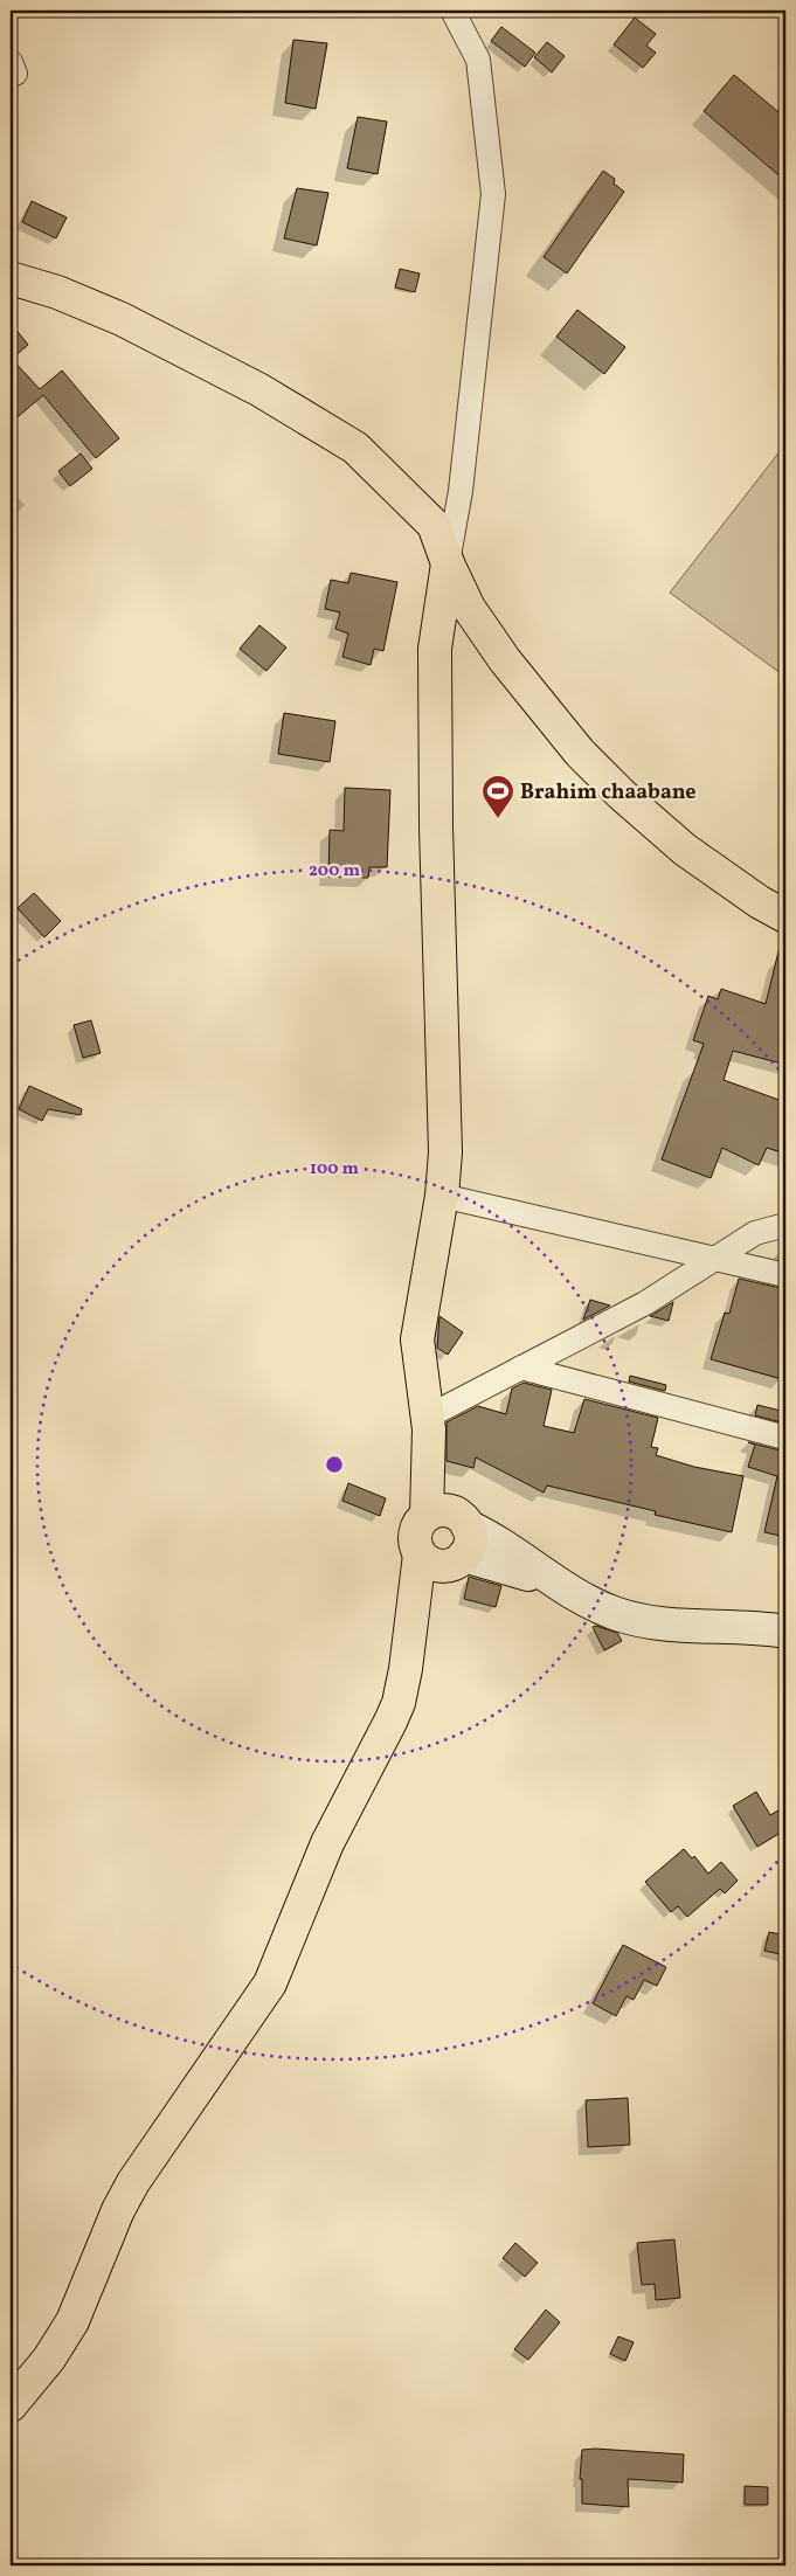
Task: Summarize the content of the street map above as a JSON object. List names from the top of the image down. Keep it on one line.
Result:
{"places":{"sports":["Brahim chaabane"]},"rings":["200 m","100 m"]}
